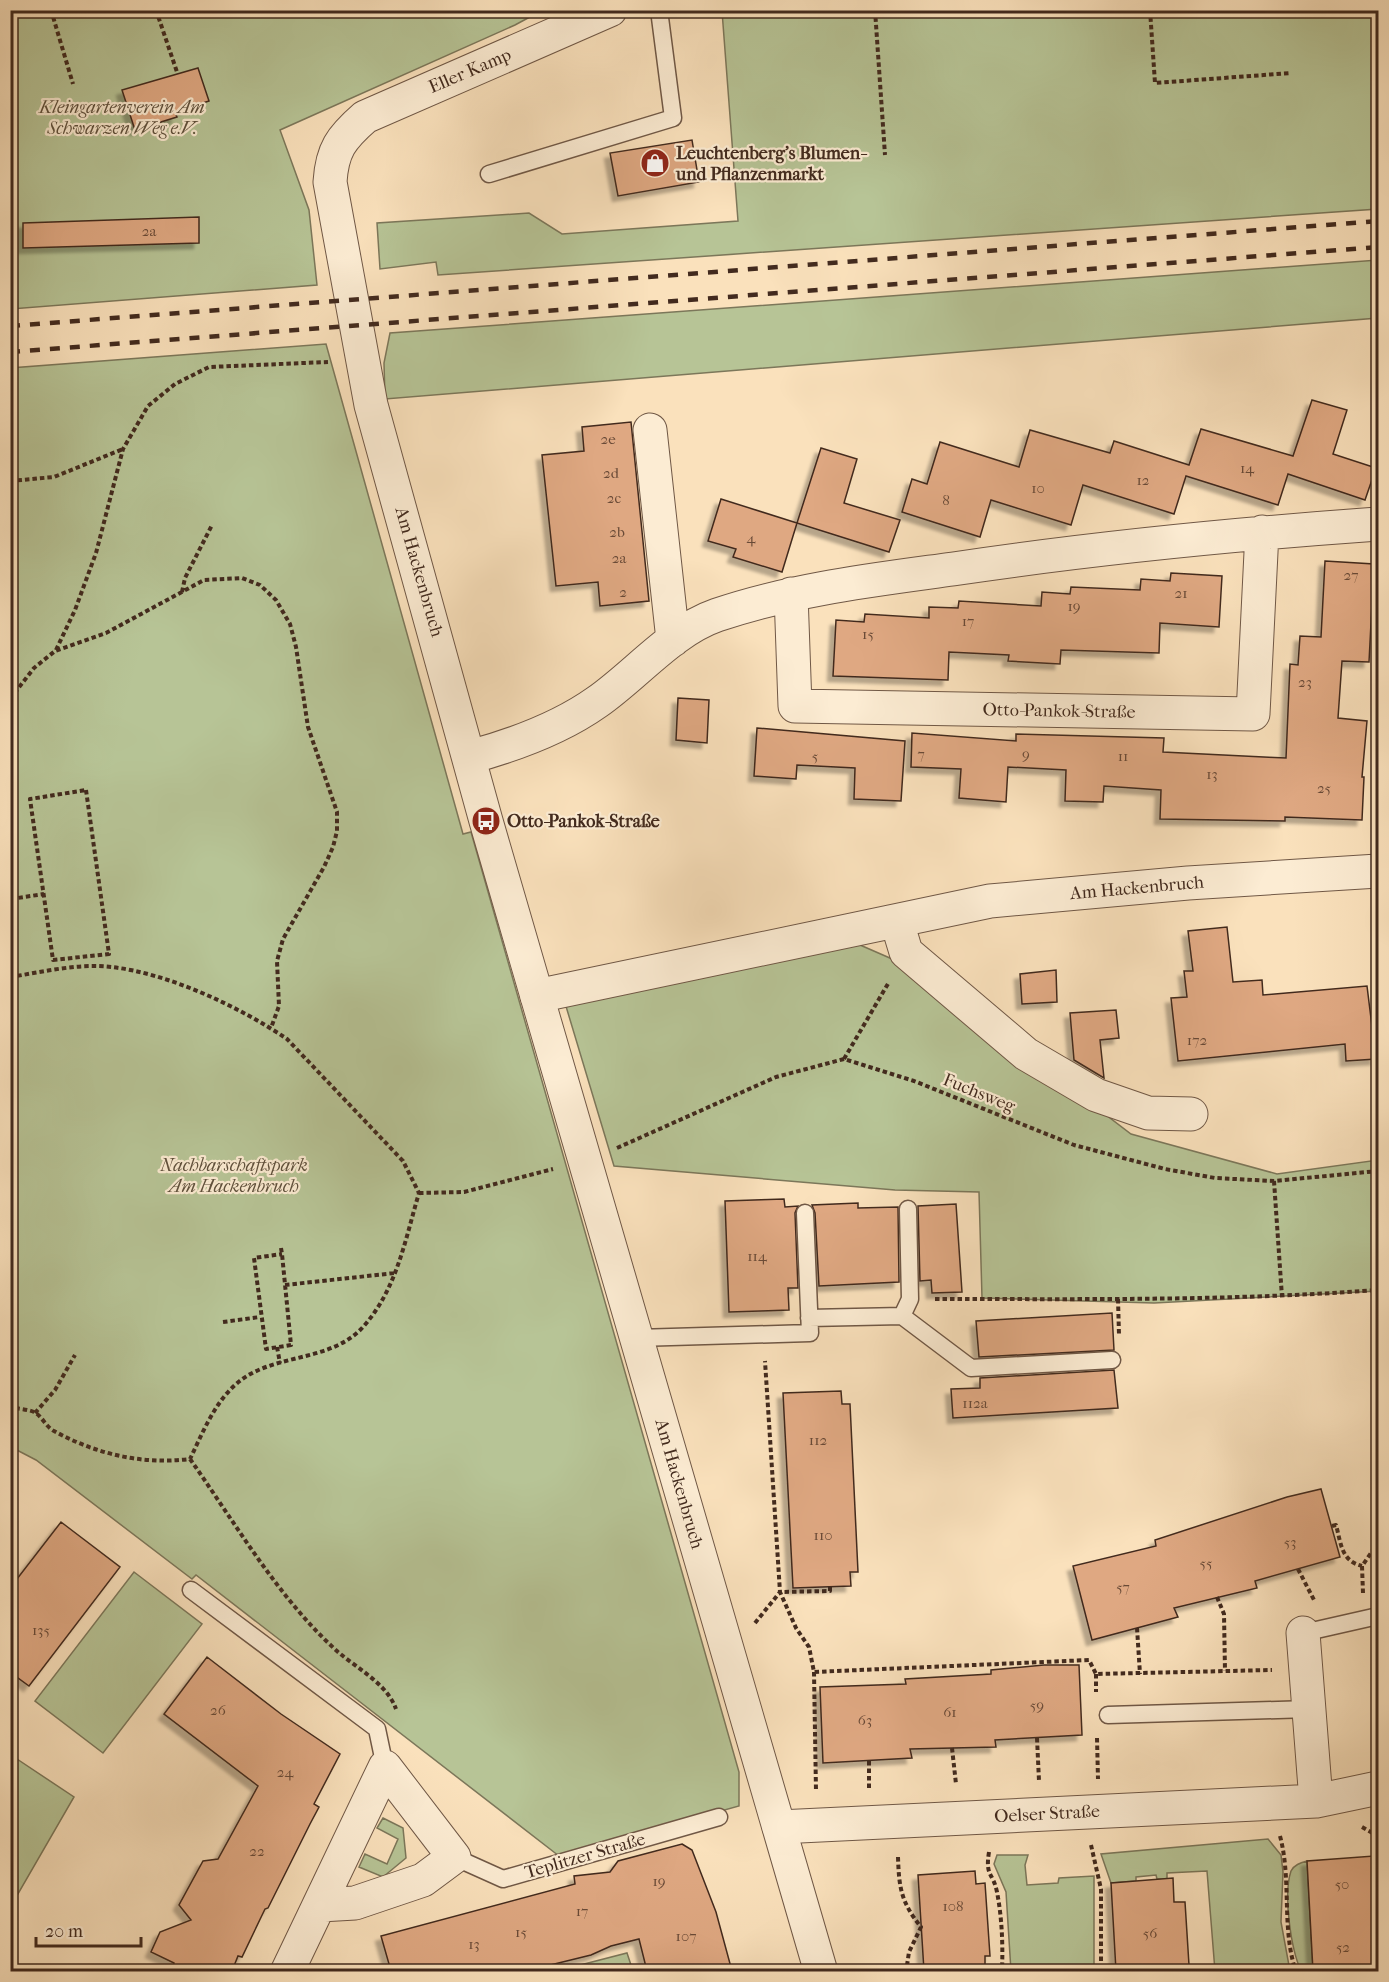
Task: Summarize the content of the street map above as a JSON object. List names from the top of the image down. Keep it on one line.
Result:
{"streets":{"street":["Eller Kamp","Am Hackenbruch","Otto-Pankok-Straße","Oelser Straße","Teplitzer Straße"],"path":["Fuchsweg"]},"crossings":[["Eller Kamp","Am Hackenbruch"],["Am Hackenbruch","Oelser Straße"]],"parks":["Kleingartenverein Am Schwarzen Weg e.V.","Nachbarschaftspark Am Hackenbruch"],"places":{"shop":["Leuchtenberg's Blumen- und Pflanzenmarkt"],"bus stop":["Otto-Pankok-Straße"]},"house_numbers":["2a","2e","14","2d","12","10","2c","8","2b","4","2a","27","2","21","19","17","15","23","7","9","5","11","13","25","172","114","112a","112","110","53","55","57","135","59","26","61","63","24","22","19","50","108","17","15","56","107","13","52"],"scale_bar":"20 m"}
